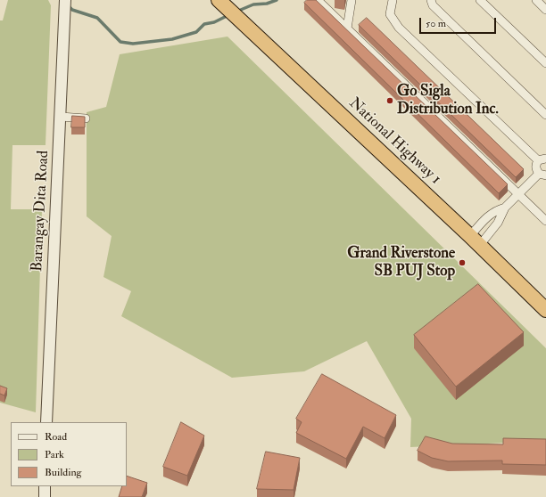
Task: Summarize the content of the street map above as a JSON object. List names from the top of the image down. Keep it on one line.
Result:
{"streets":{"highway":["National Highway 1"],"street":["Barangay Dita Road"]},"places":["Go Sigla Distribution Inc.","Grand Riverstone SB PUJ Stop"],"legend":["Road","Park","Building"],"scale_bar":"50 m"}
